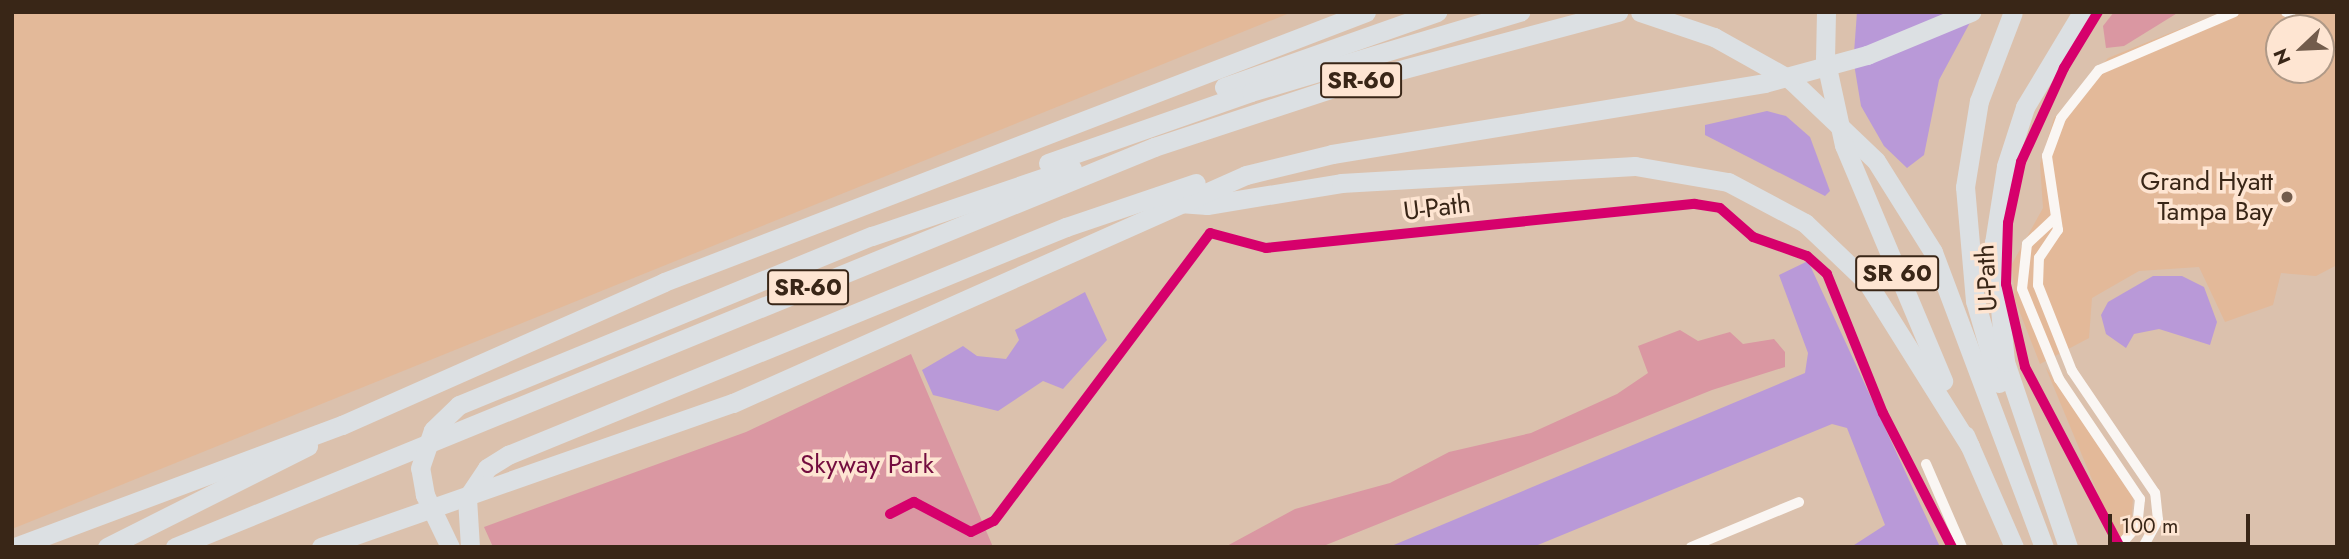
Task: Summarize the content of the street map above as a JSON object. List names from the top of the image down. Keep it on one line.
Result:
{"streets":{"highway":["SR-60","SR 60"],"cycle path":["U-Path"]},"parks":["Skyway Park"],"places":["Grand Hyatt Tampa Bay"],"scale_bar":"100 m","north":"bottom left"}
